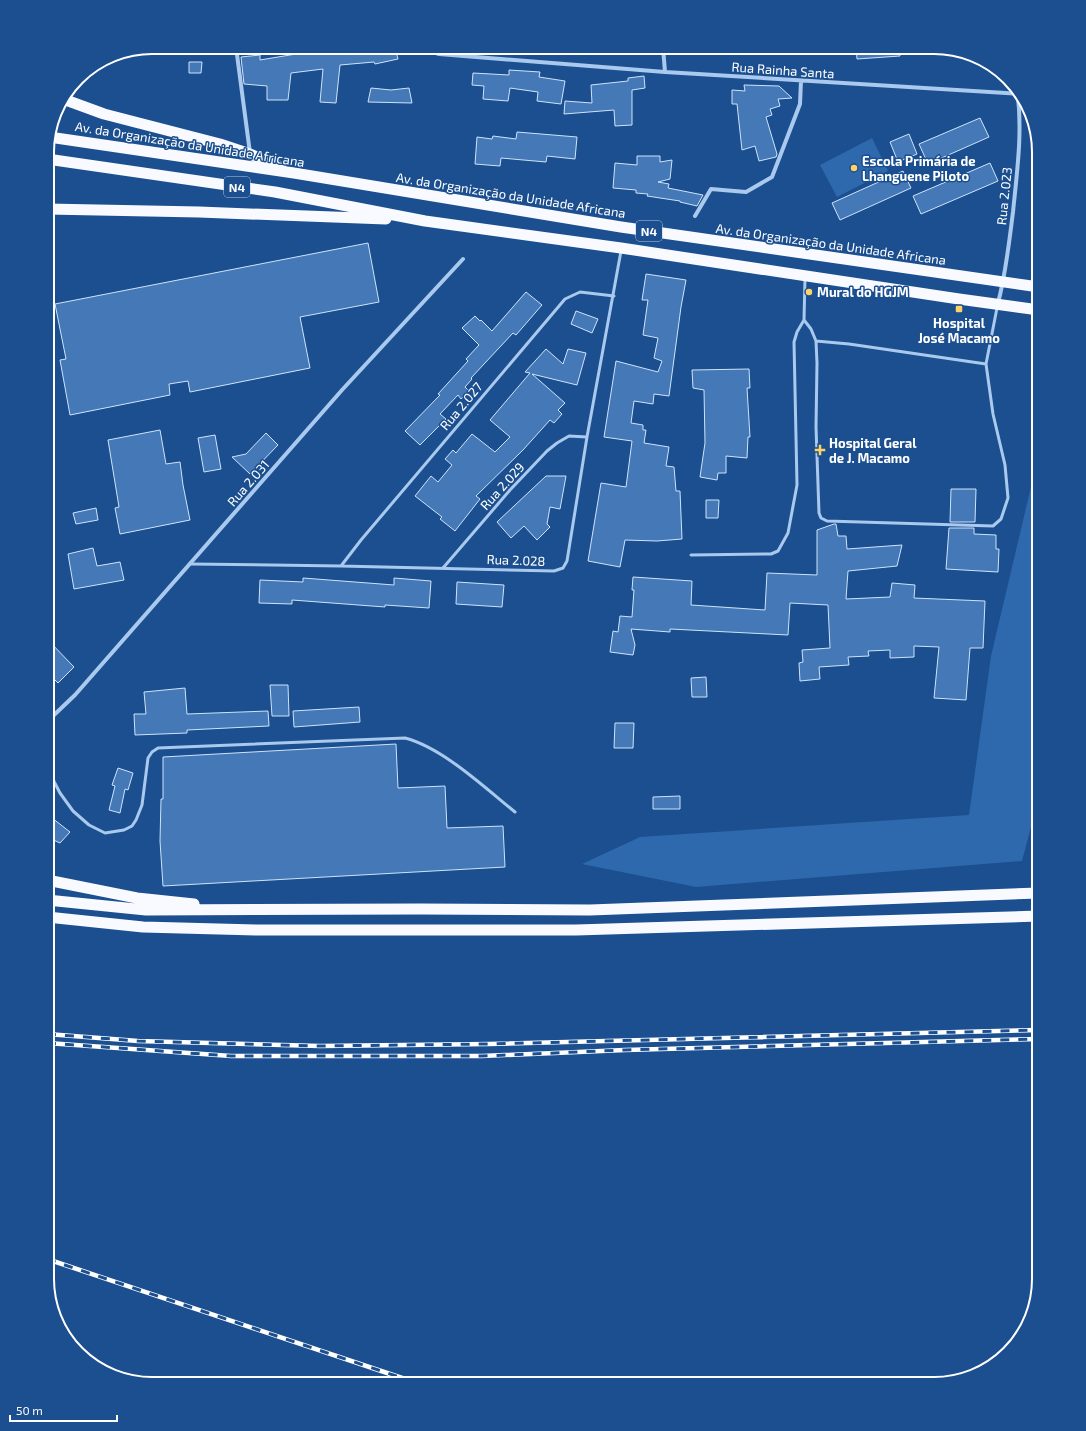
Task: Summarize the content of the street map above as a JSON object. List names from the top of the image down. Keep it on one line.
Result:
{"streets":{"highway":["Av. da Organização da Unidade Africana","N4"],"street":["Rua Rainha Santa","Rua 2.023","Rua 2.031"],"lane":["Rua 2.027","Rua 2.029","Rua 2.028"]},"crossings":[["Av. da Organização da Unidade Africana","Rua 2.023"],["N4","Rua 2.023"],["N4","Rua 2.028"],["Rua 2.027","Rua 2.028"],["Rua 2.031","Rua 2.028"],["Rua 2.029","Rua 2.028"]],"places":{"other":["Escola Primária de Lhanguene Piloto","Mural do HGJM"],"transit":["Hospital José Macamo"],"health":["Hospital Geral de J. Macamo"]},"scale_bar":"50 m"}
